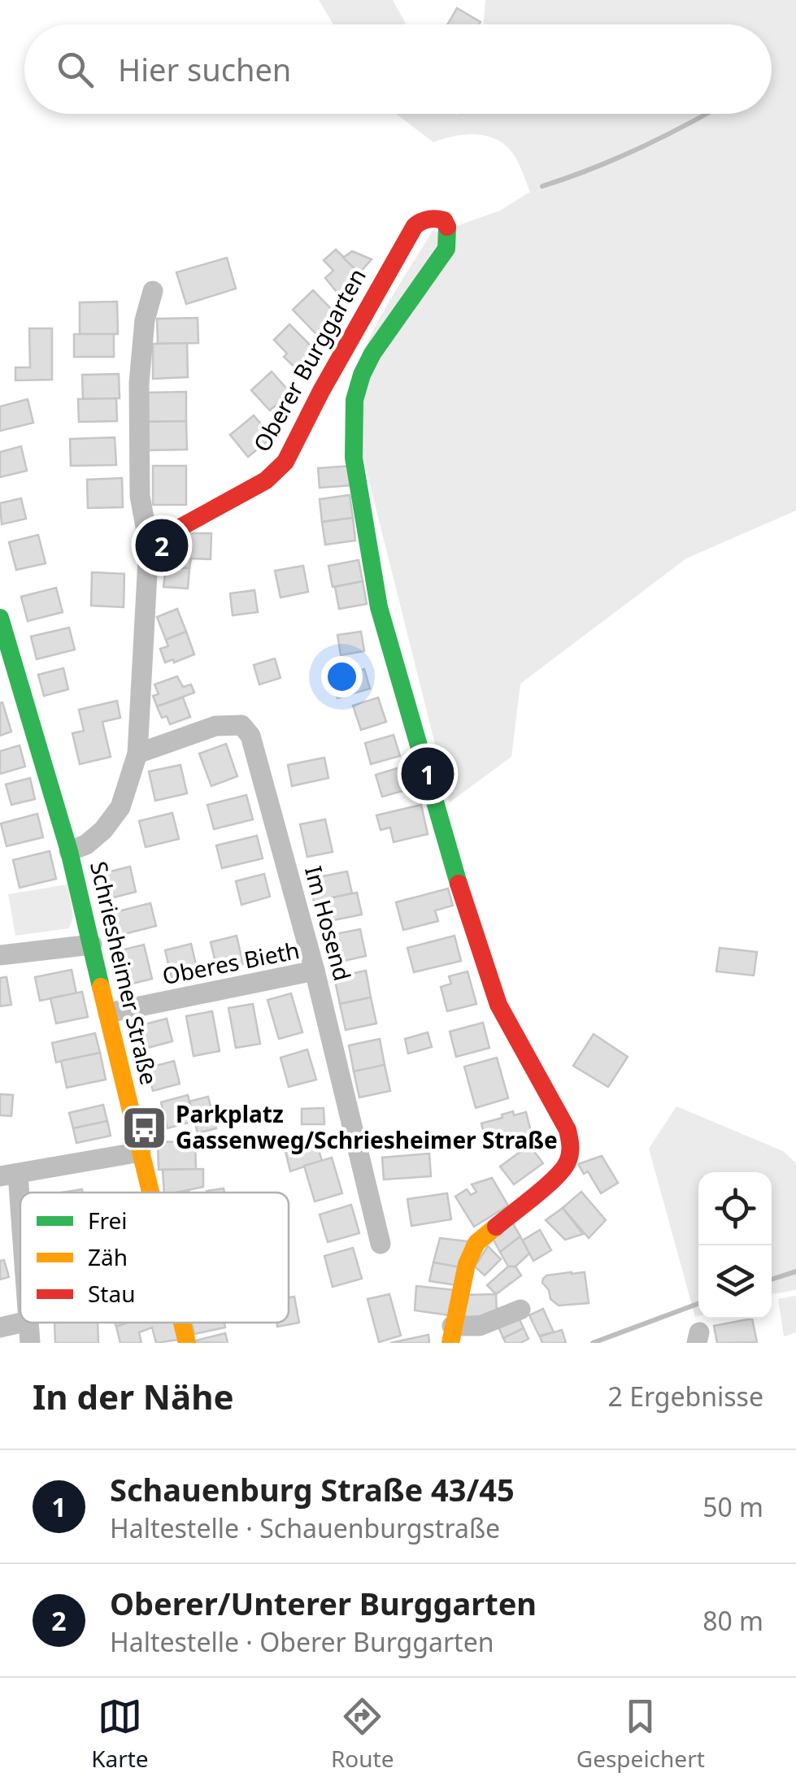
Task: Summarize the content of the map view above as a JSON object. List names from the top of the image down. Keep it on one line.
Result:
{"streets":{"street":["Oberer Burggarten","Im Hosend","Oberes Bieth","Schriesheimer Straße"]},"crossings":[["Im Hosend","Oberes Bieth"],["Oberes Bieth","Schriesheimer Straße"]],"places":{"bus stop":["Parkplatz Gassenweg/Schriesheimer Straße"]},"legend":["Frei","Zäh","Stau"],"page":{"search":"Hier suchen","pins":["2","1"],"heading":["In der Nähe","2 Ergebnisse"],"list":[{"mark":"1","name":"Schauenburg Straße 43/45","note":"Haltestelle · Schauenburgstraße","value":"50 m"},{"mark":"2","name":"Oberer/Unterer Burggarten","note":"Haltestelle · Oberer Burggarten","value":"80 m"}],"nav":["Karte","Route","Gespeichert"]}}
